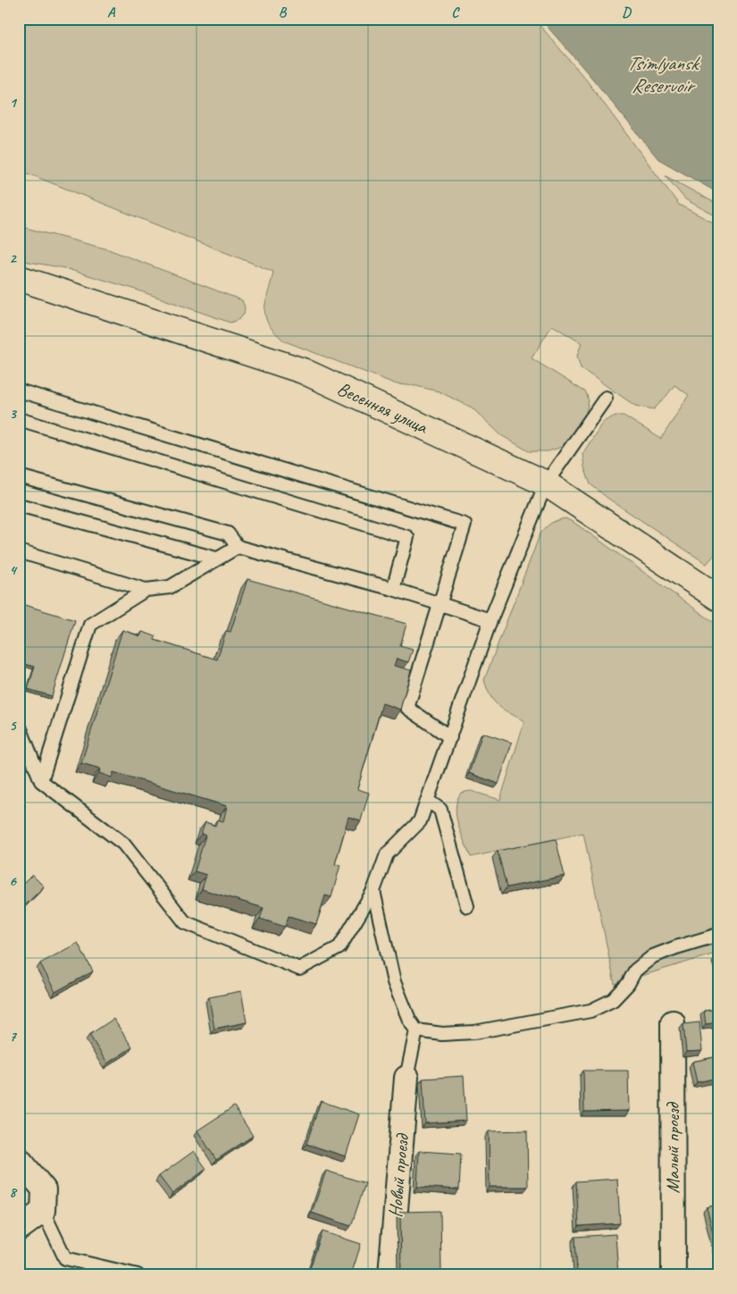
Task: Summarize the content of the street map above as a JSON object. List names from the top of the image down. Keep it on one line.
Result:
{"streets":{"street":["Весенняя улица","Малый проезд","Новый проезд"]},"water":["Tsimlyansk Reservoir"],"grid":{"columns":["A","B","C","D"],"rows":["1","2","3","4","5","6","7","8"]}}
